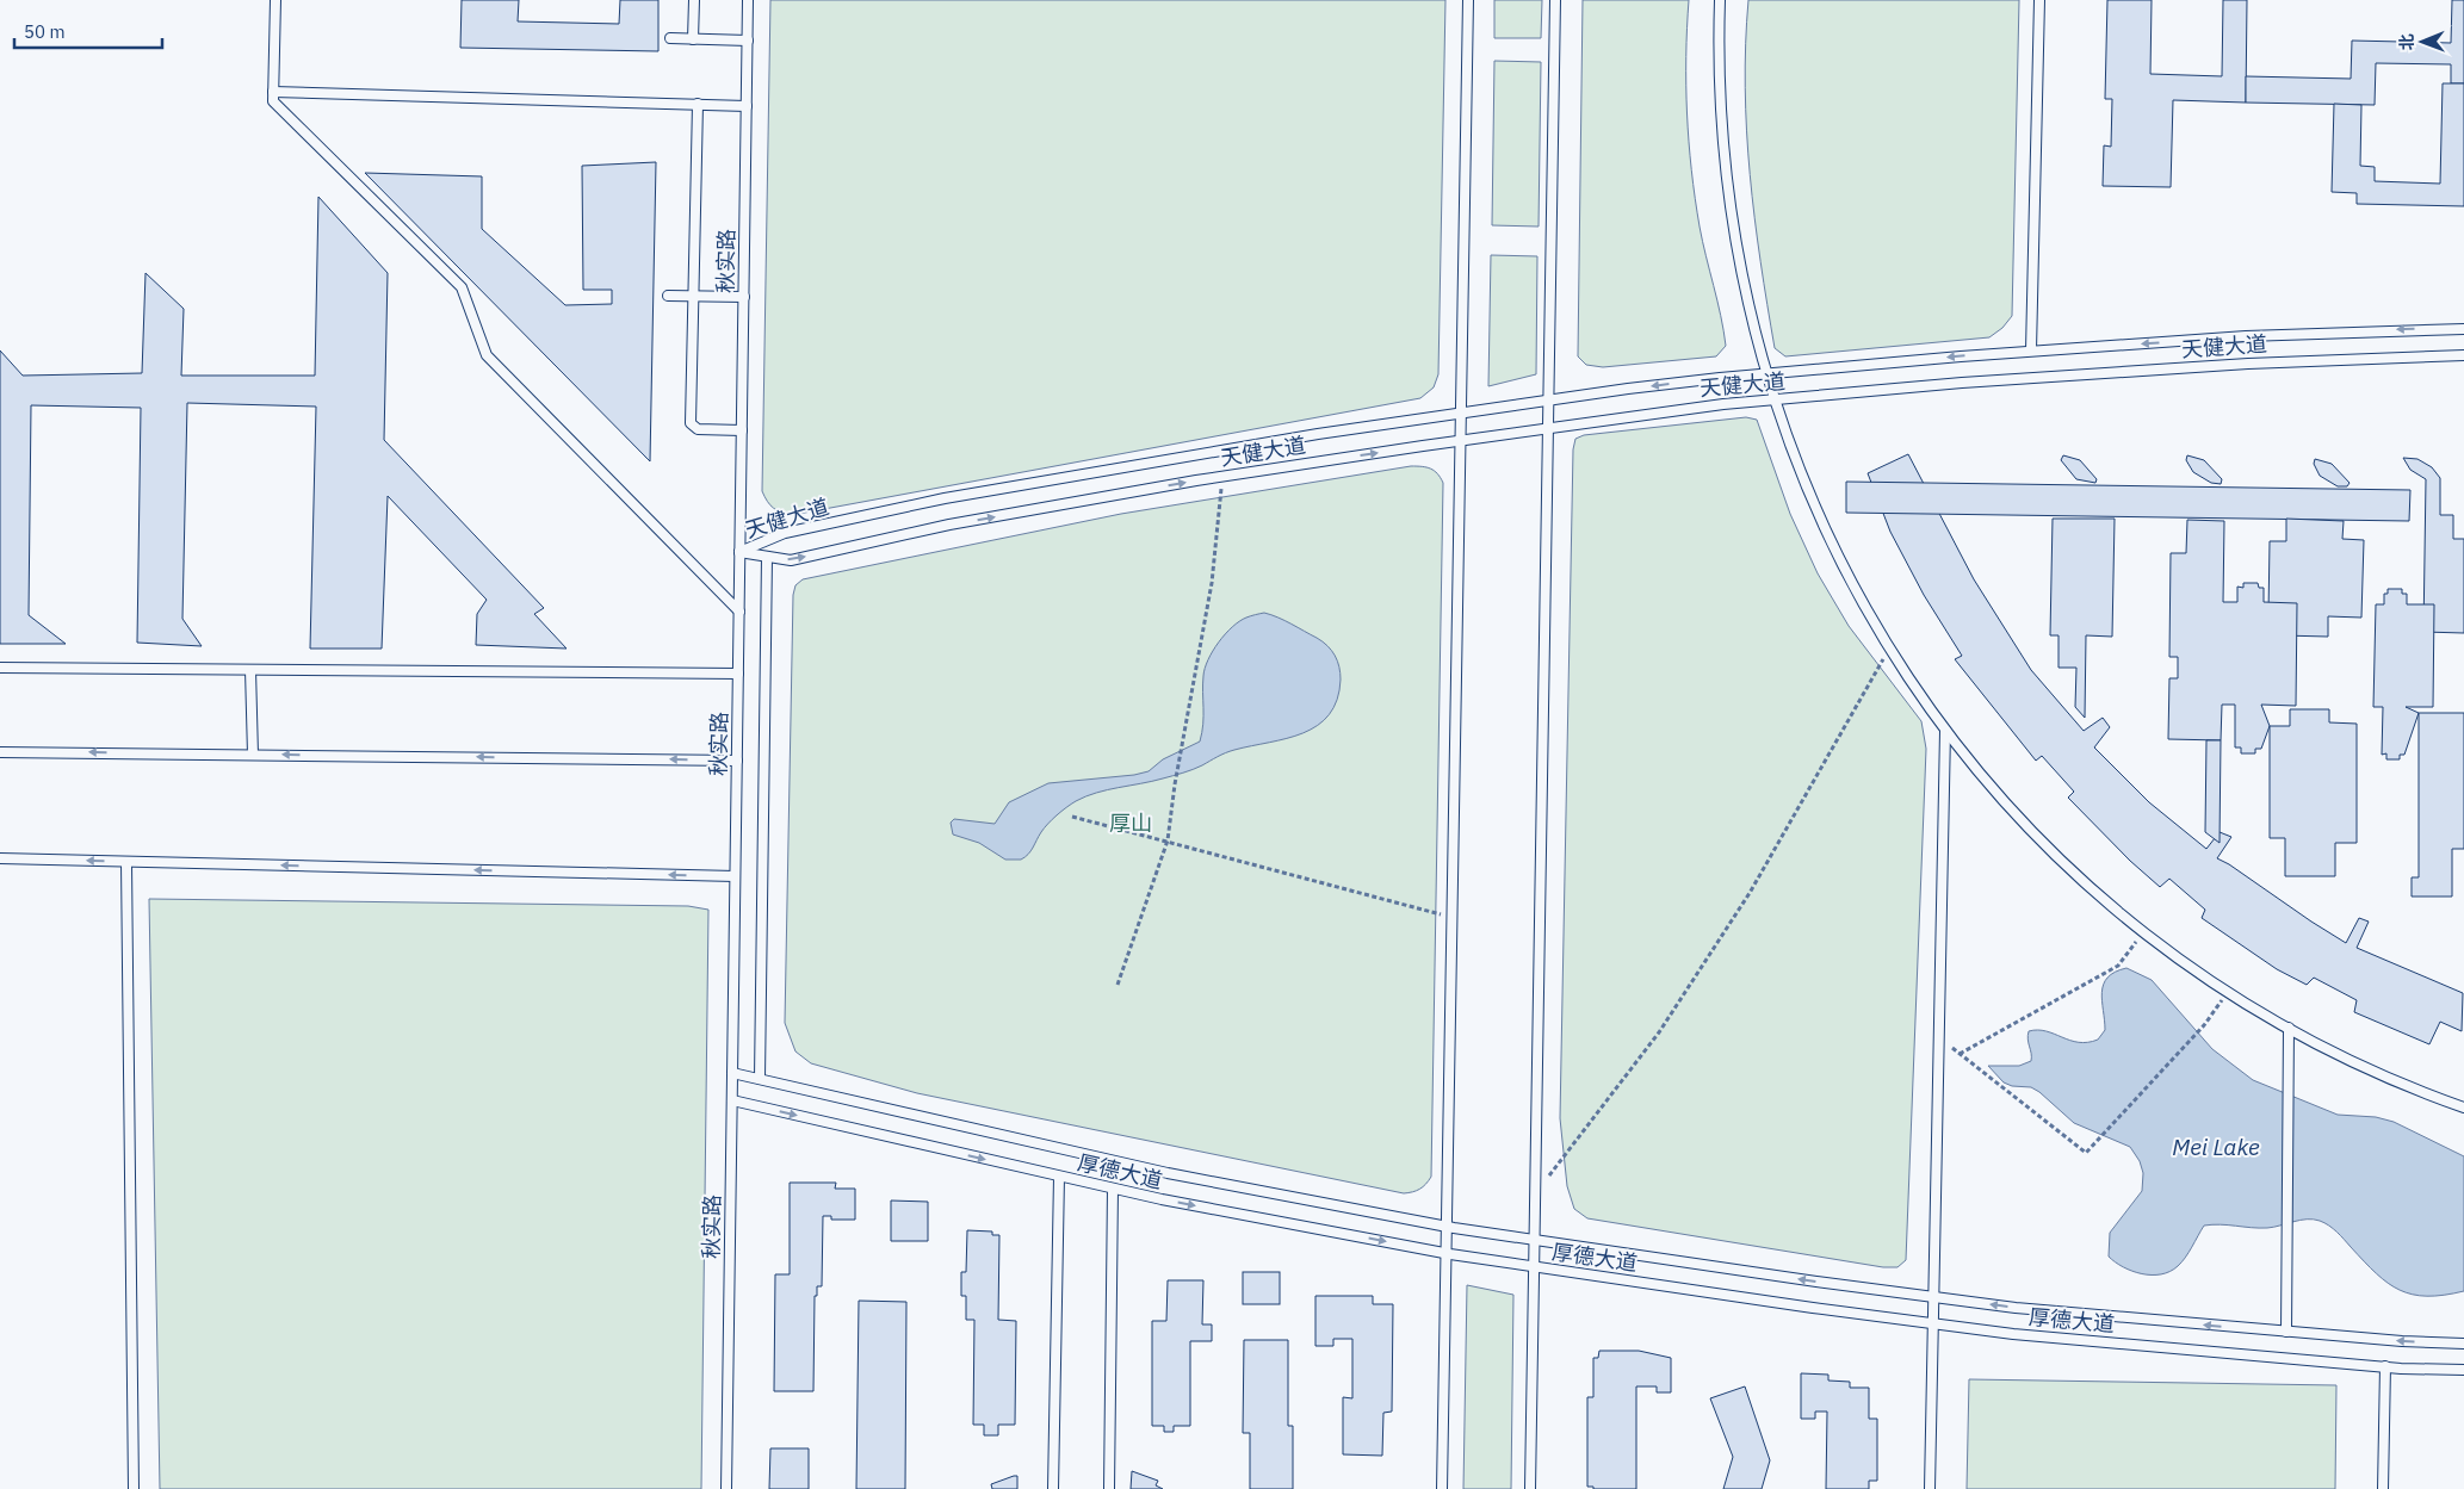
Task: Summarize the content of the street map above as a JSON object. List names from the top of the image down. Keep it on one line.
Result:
{"streets":{"lane":["秋实路","天健大道","厚德大道"]},"crossings":[["秋实路","天健大道"],["秋实路","厚德大道"]],"water":["Mei Lake"],"parks":["厚山"],"scale_bar":"50 m","north":"left"}
